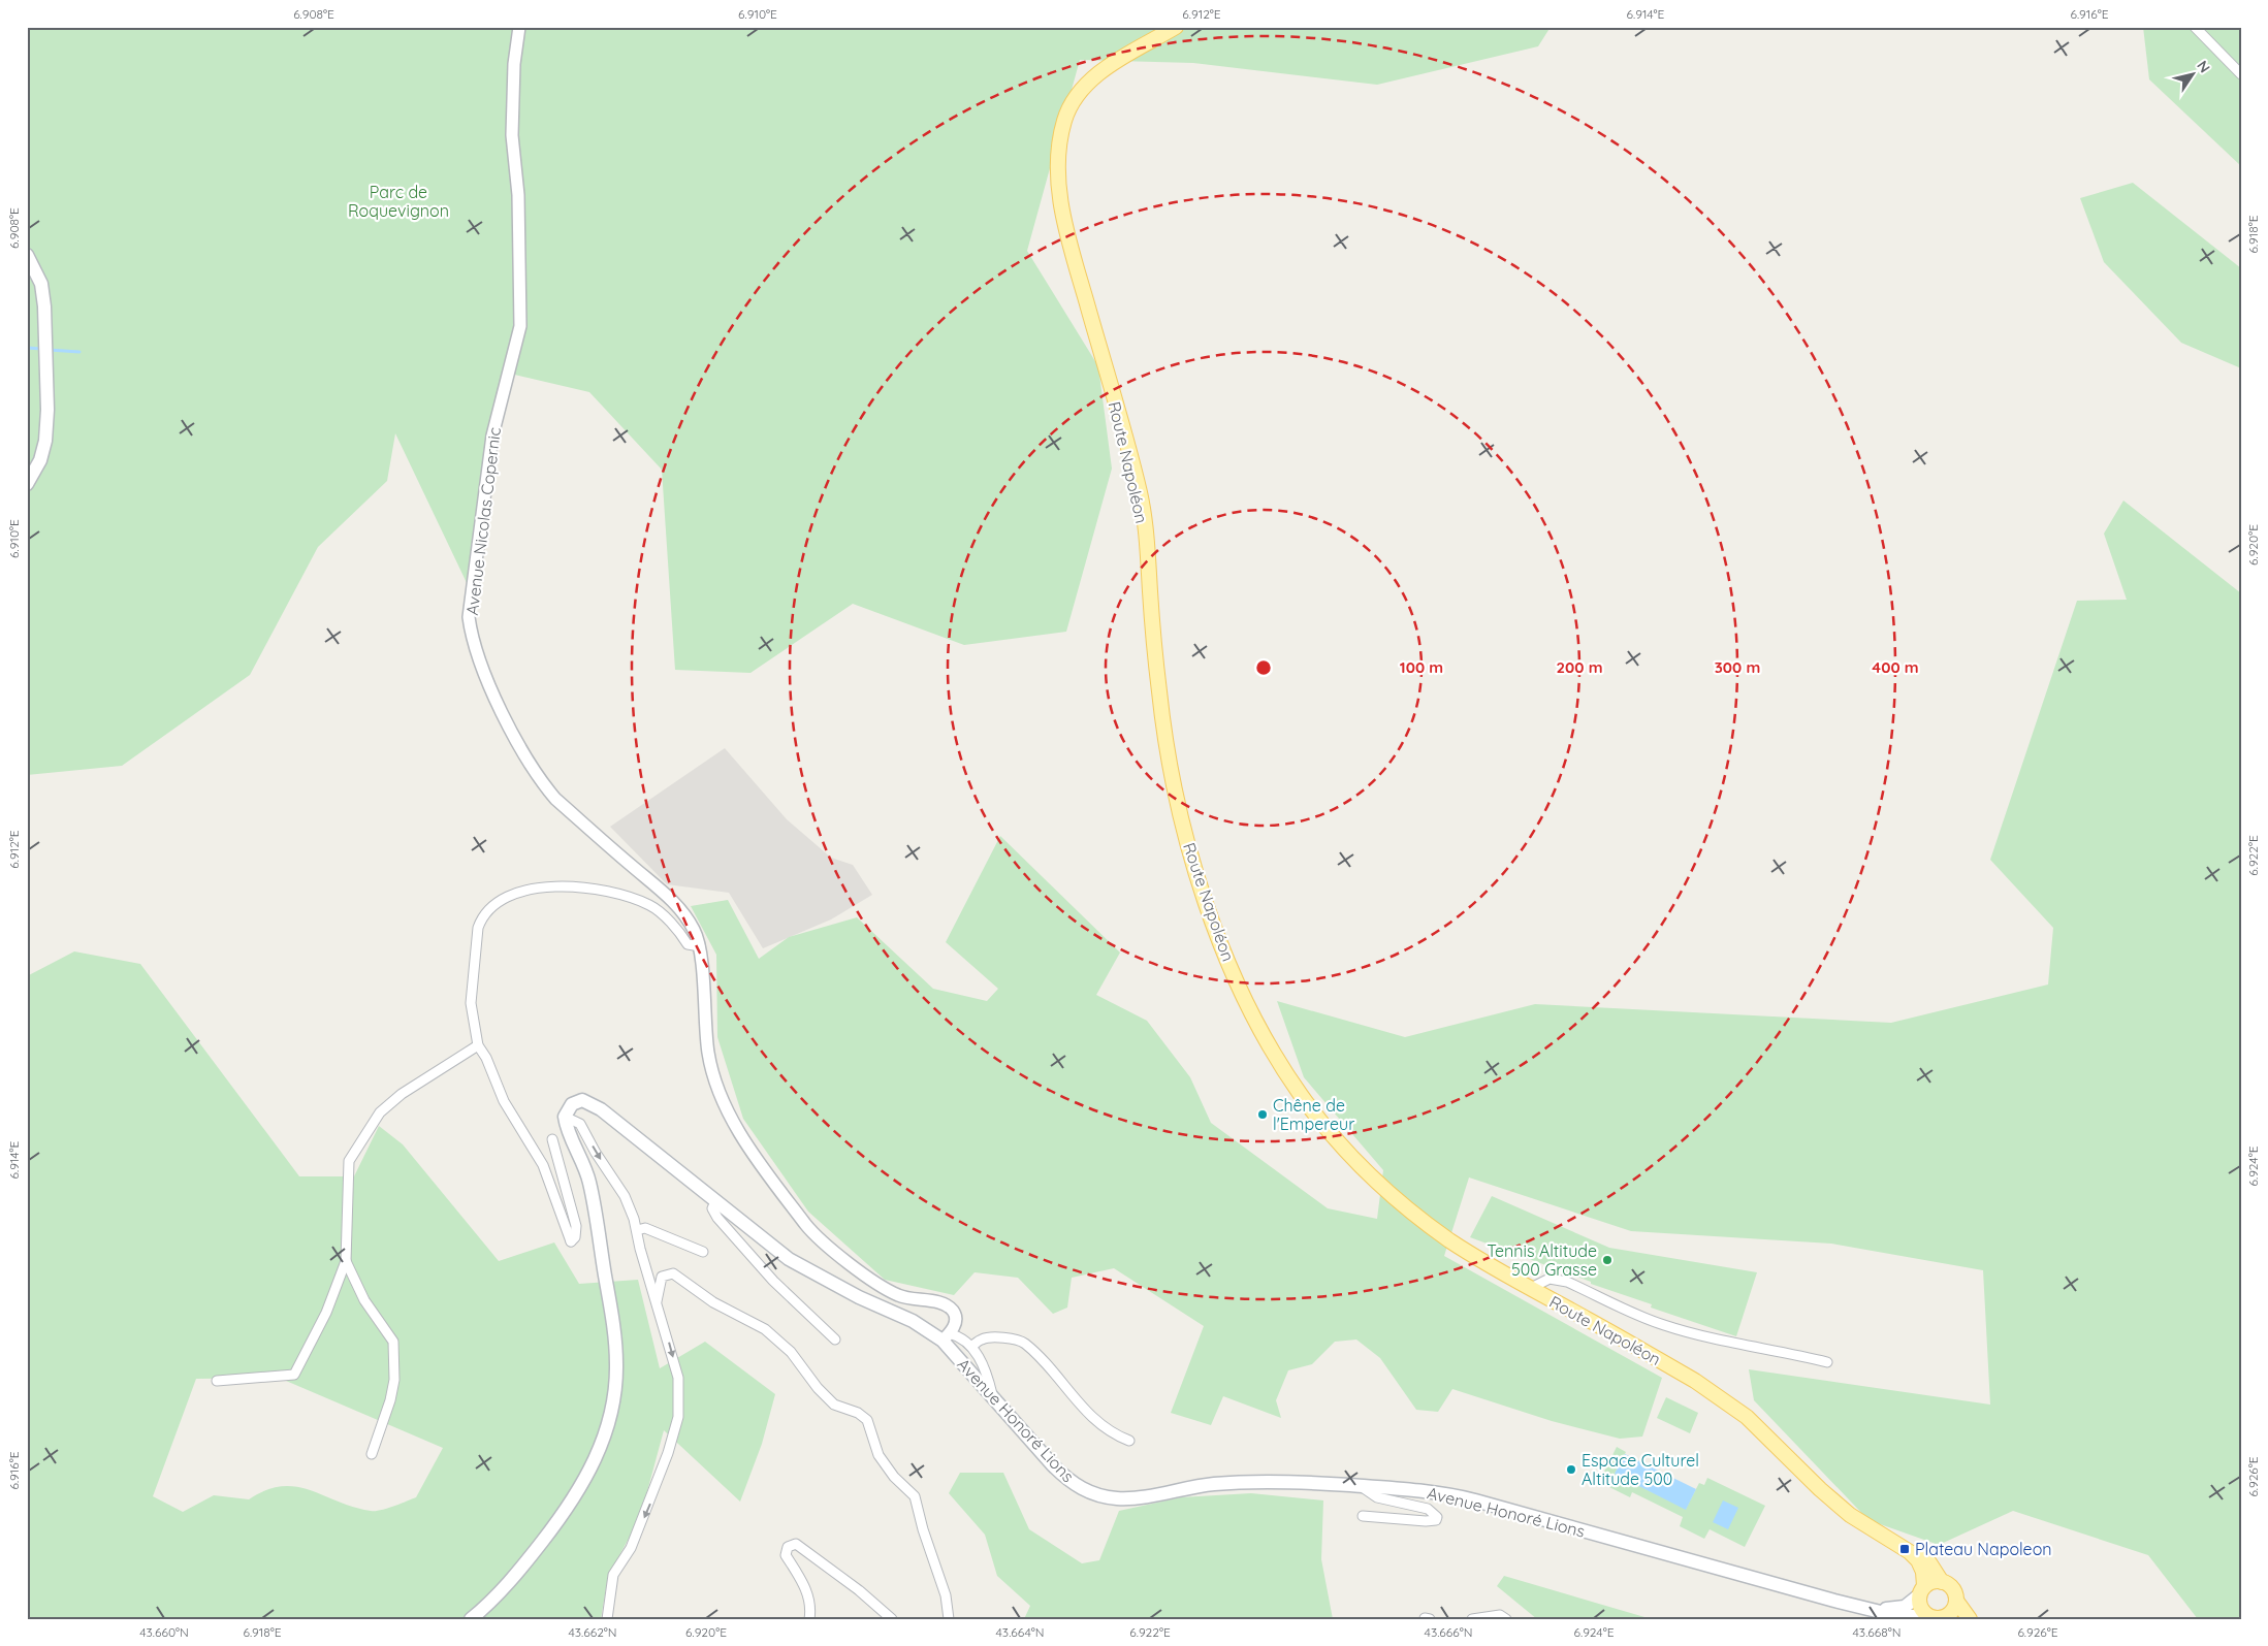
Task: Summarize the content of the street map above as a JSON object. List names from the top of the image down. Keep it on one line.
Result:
{"streets":{"main road":["Route Napoléon","Avenue Honoré Lions"],"street":["Avenue Nicolas Copernic"]},"crossings":[["Route Napoléon","Avenue Honoré Lions"],["Avenue Nicolas Copernic","Avenue Honoré Lions"]],"parks":["Parc de Roquevignon"],"places":{"other":["Chêne de l'Empereur","Tennis Altitude 500 Grasse","Espace Culturel Altitude 500"],"transit":["Plateau Napoleon"]},"north":"top right","coordinates":["6.908°E","6.910°E","6.912°E","6.914°E","6.916°E","6.918°E","6.920°E","6.922°E","6.924°E","6.926°E","43.660°N","43.662°N","43.664°N","43.666°N","43.668°N"],"rings":["100 m","200 m","300 m","400 m"]}
